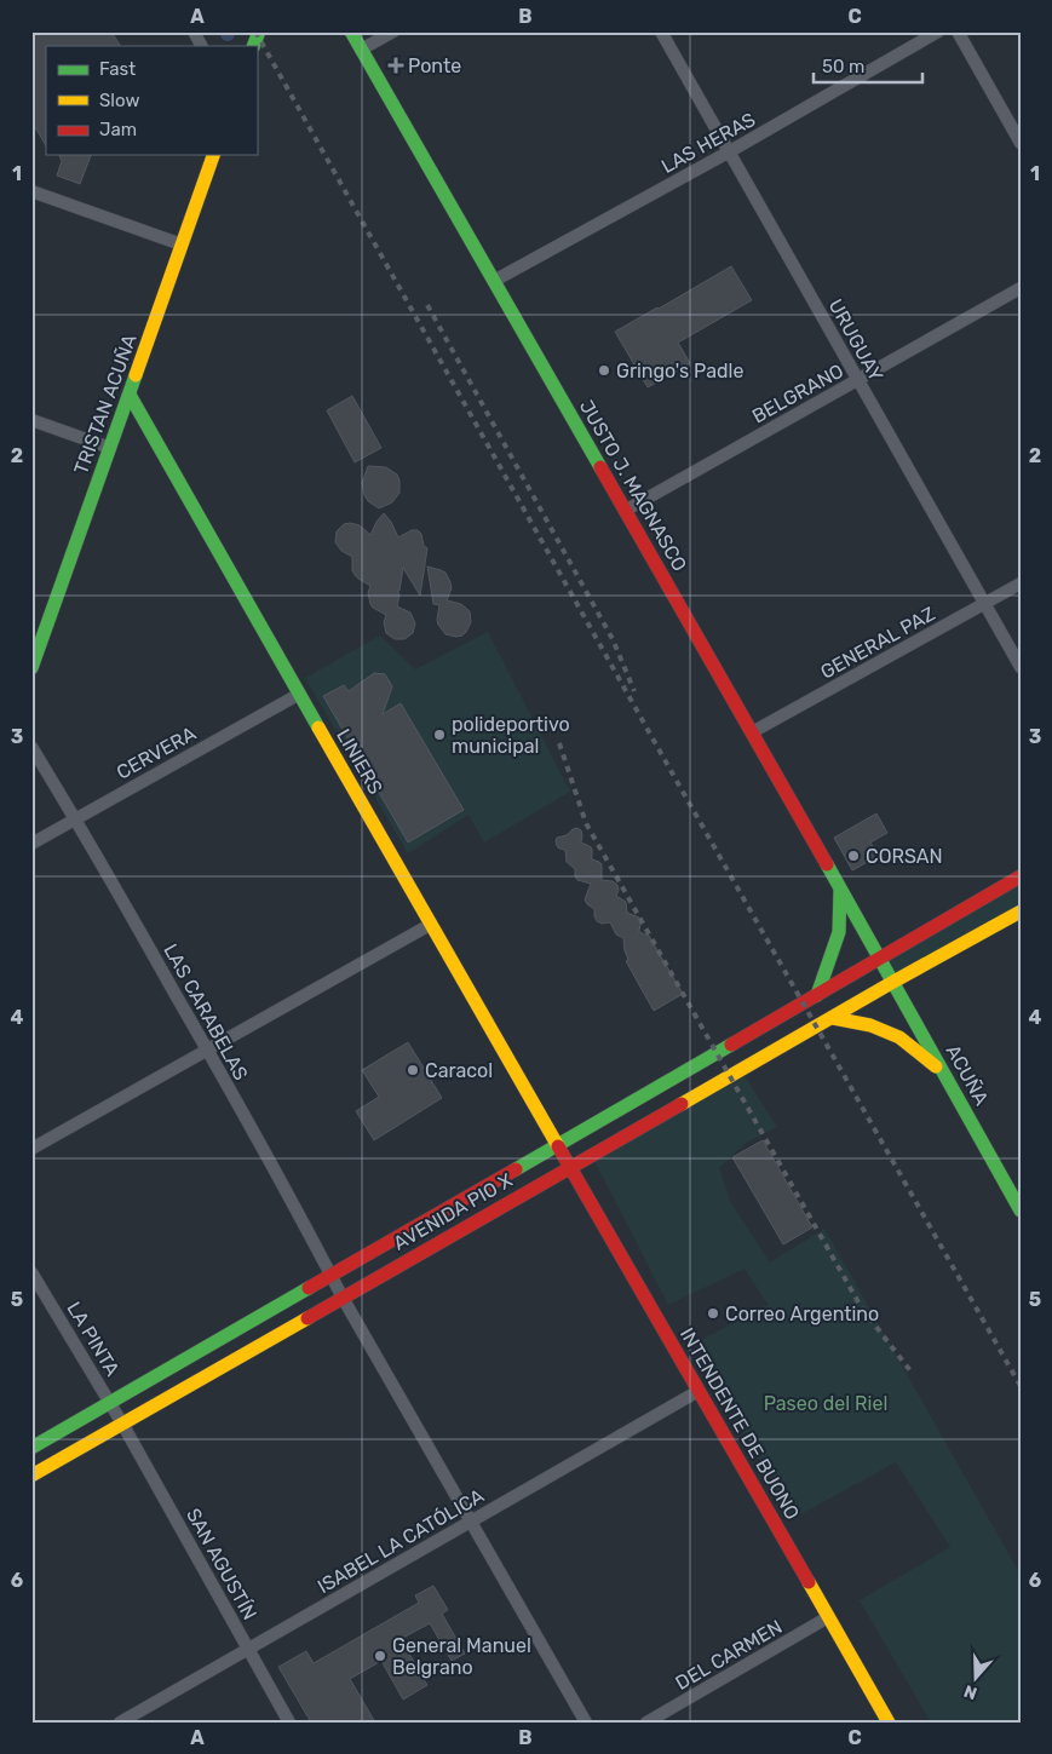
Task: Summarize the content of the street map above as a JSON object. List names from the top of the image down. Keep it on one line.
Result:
{"streets":{"main road":["TRISTAN ACUÑA","JUSTO J. MAGNASCO","LINIERS","ACUÑA","AVENIDA PIO X","INTENDENTE DE BUONO"],"street":["LAS HERAS","URUGUAY","BELGRANO","GENERAL PAZ","CERVERA","LAS CARABELAS","LA PINTA","ISABEL LA CATÓLICA","SAN AGUSTÍN","DEL CARMEN"]},"crossings":[["LAS HERAS","URUGUAY"],["LAS HERAS","JUSTO J. MAGNASCO"],["URUGUAY","BELGRANO"],["URUGUAY","GENERAL PAZ"],["BELGRANO","JUSTO J. MAGNASCO"],["TRISTAN ACUÑA","LINIERS"],["JUSTO J. MAGNASCO","GENERAL PAZ"],["JUSTO J. MAGNASCO","ACUÑA"],["JUSTO J. MAGNASCO","AVENIDA PIO X"],["CERVERA","LINIERS"],["CERVERA","LAS CARABELAS"],["LINIERS","AVENIDA PIO X"],["LINIERS","INTENDENTE DE BUONO"],["LAS CARABELAS","AVENIDA PIO X"],["LAS CARABELAS","ISABEL LA CATÓLICA"],["ACUÑA","AVENIDA PIO X"],["AVENIDA PIO X","LA PINTA"],["AVENIDA PIO X","INTENDENTE DE BUONO"],["AVENIDA PIO X","SAN AGUSTÍN"],["LA PINTA","SAN AGUSTÍN"],["INTENDENTE DE BUONO","ISABEL LA CATÓLICA"],["INTENDENTE DE BUONO","DEL CARMEN"],["ISABEL LA CATÓLICA","SAN AGUSTÍN"]],"parks":["Paseo del Riel"],"places":{"health":["Ponte"],"other":["Gringo's Padle","polideportivo municipal","CORSAN","Caracol","Correo Argentino","General Manuel Belgrano"]},"legend":["Fast","Slow","Jam"],"scale_bar":"50 m","north":"bottom","grid":{"columns":["A","B","C"],"rows":["1","2","3","4","5","6"]}}
